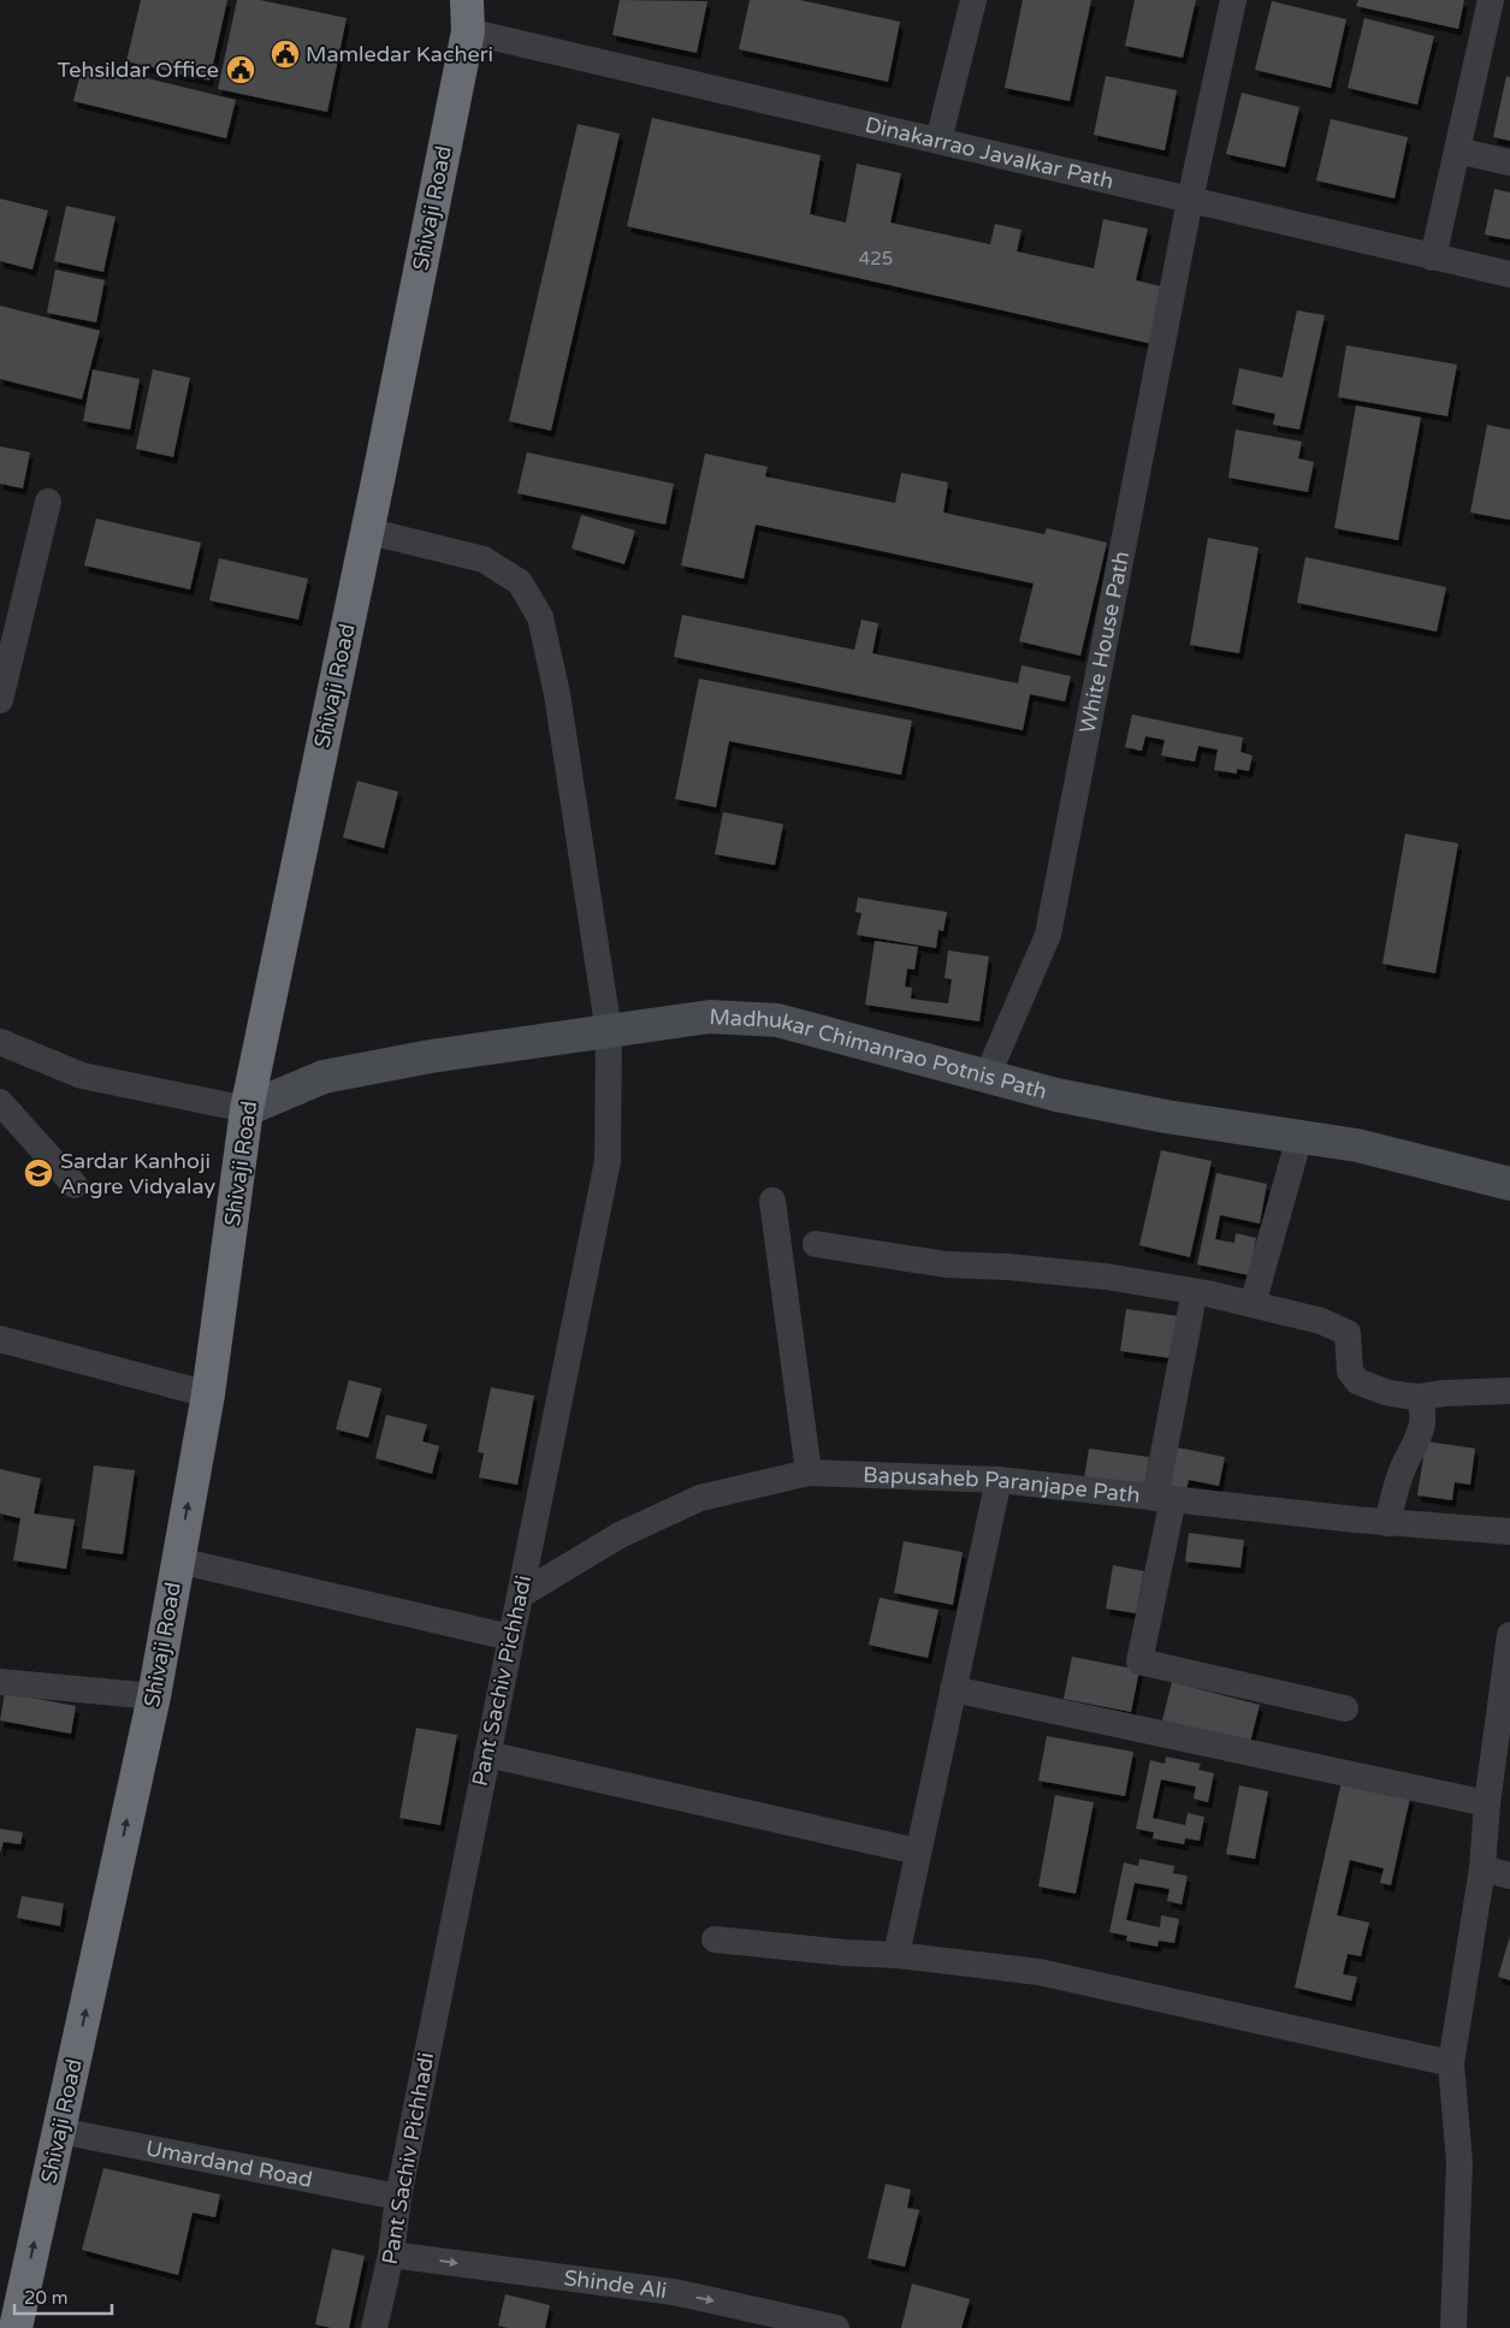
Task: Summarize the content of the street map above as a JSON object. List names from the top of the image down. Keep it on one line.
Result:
{"streets":{"highway":["Shivaji Road"],"street":["Dinakarrao Javalkar Path","White House Path","Madhukar Chimanrao Potnis Path","Bapusaheb Paranjape Path","Pant Sachiv Pichhadi","Umardand Road","Shinde Ali"]},"crossings":[["Dinakarrao Javalkar Path","Shivaji Road"],["Dinakarrao Javalkar Path","White House Path"],["Shivaji Road","Madhukar Chimanrao Potnis Path"],["Shivaji Road","Pant Sachiv Pichhadi"],["Shivaji Road","Umardand Road"],["White House Path","Madhukar Chimanrao Potnis Path"],["Madhukar Chimanrao Potnis Path","Pant Sachiv Pichhadi"],["Bapusaheb Paranjape Path","Pant Sachiv Pichhadi"],["Pant Sachiv Pichhadi","Umardand Road"],["Pant Sachiv Pichhadi","Shinde Ali"]],"one_way":["Shinde Ali"],"places":{"public building":["Mamledar Kacheri","Tehsildar Office"],"school or university":["Sardar Kanhoji Angre Vidyalay"]},"house_numbers":["425"],"scale_bar":"20 m"}
